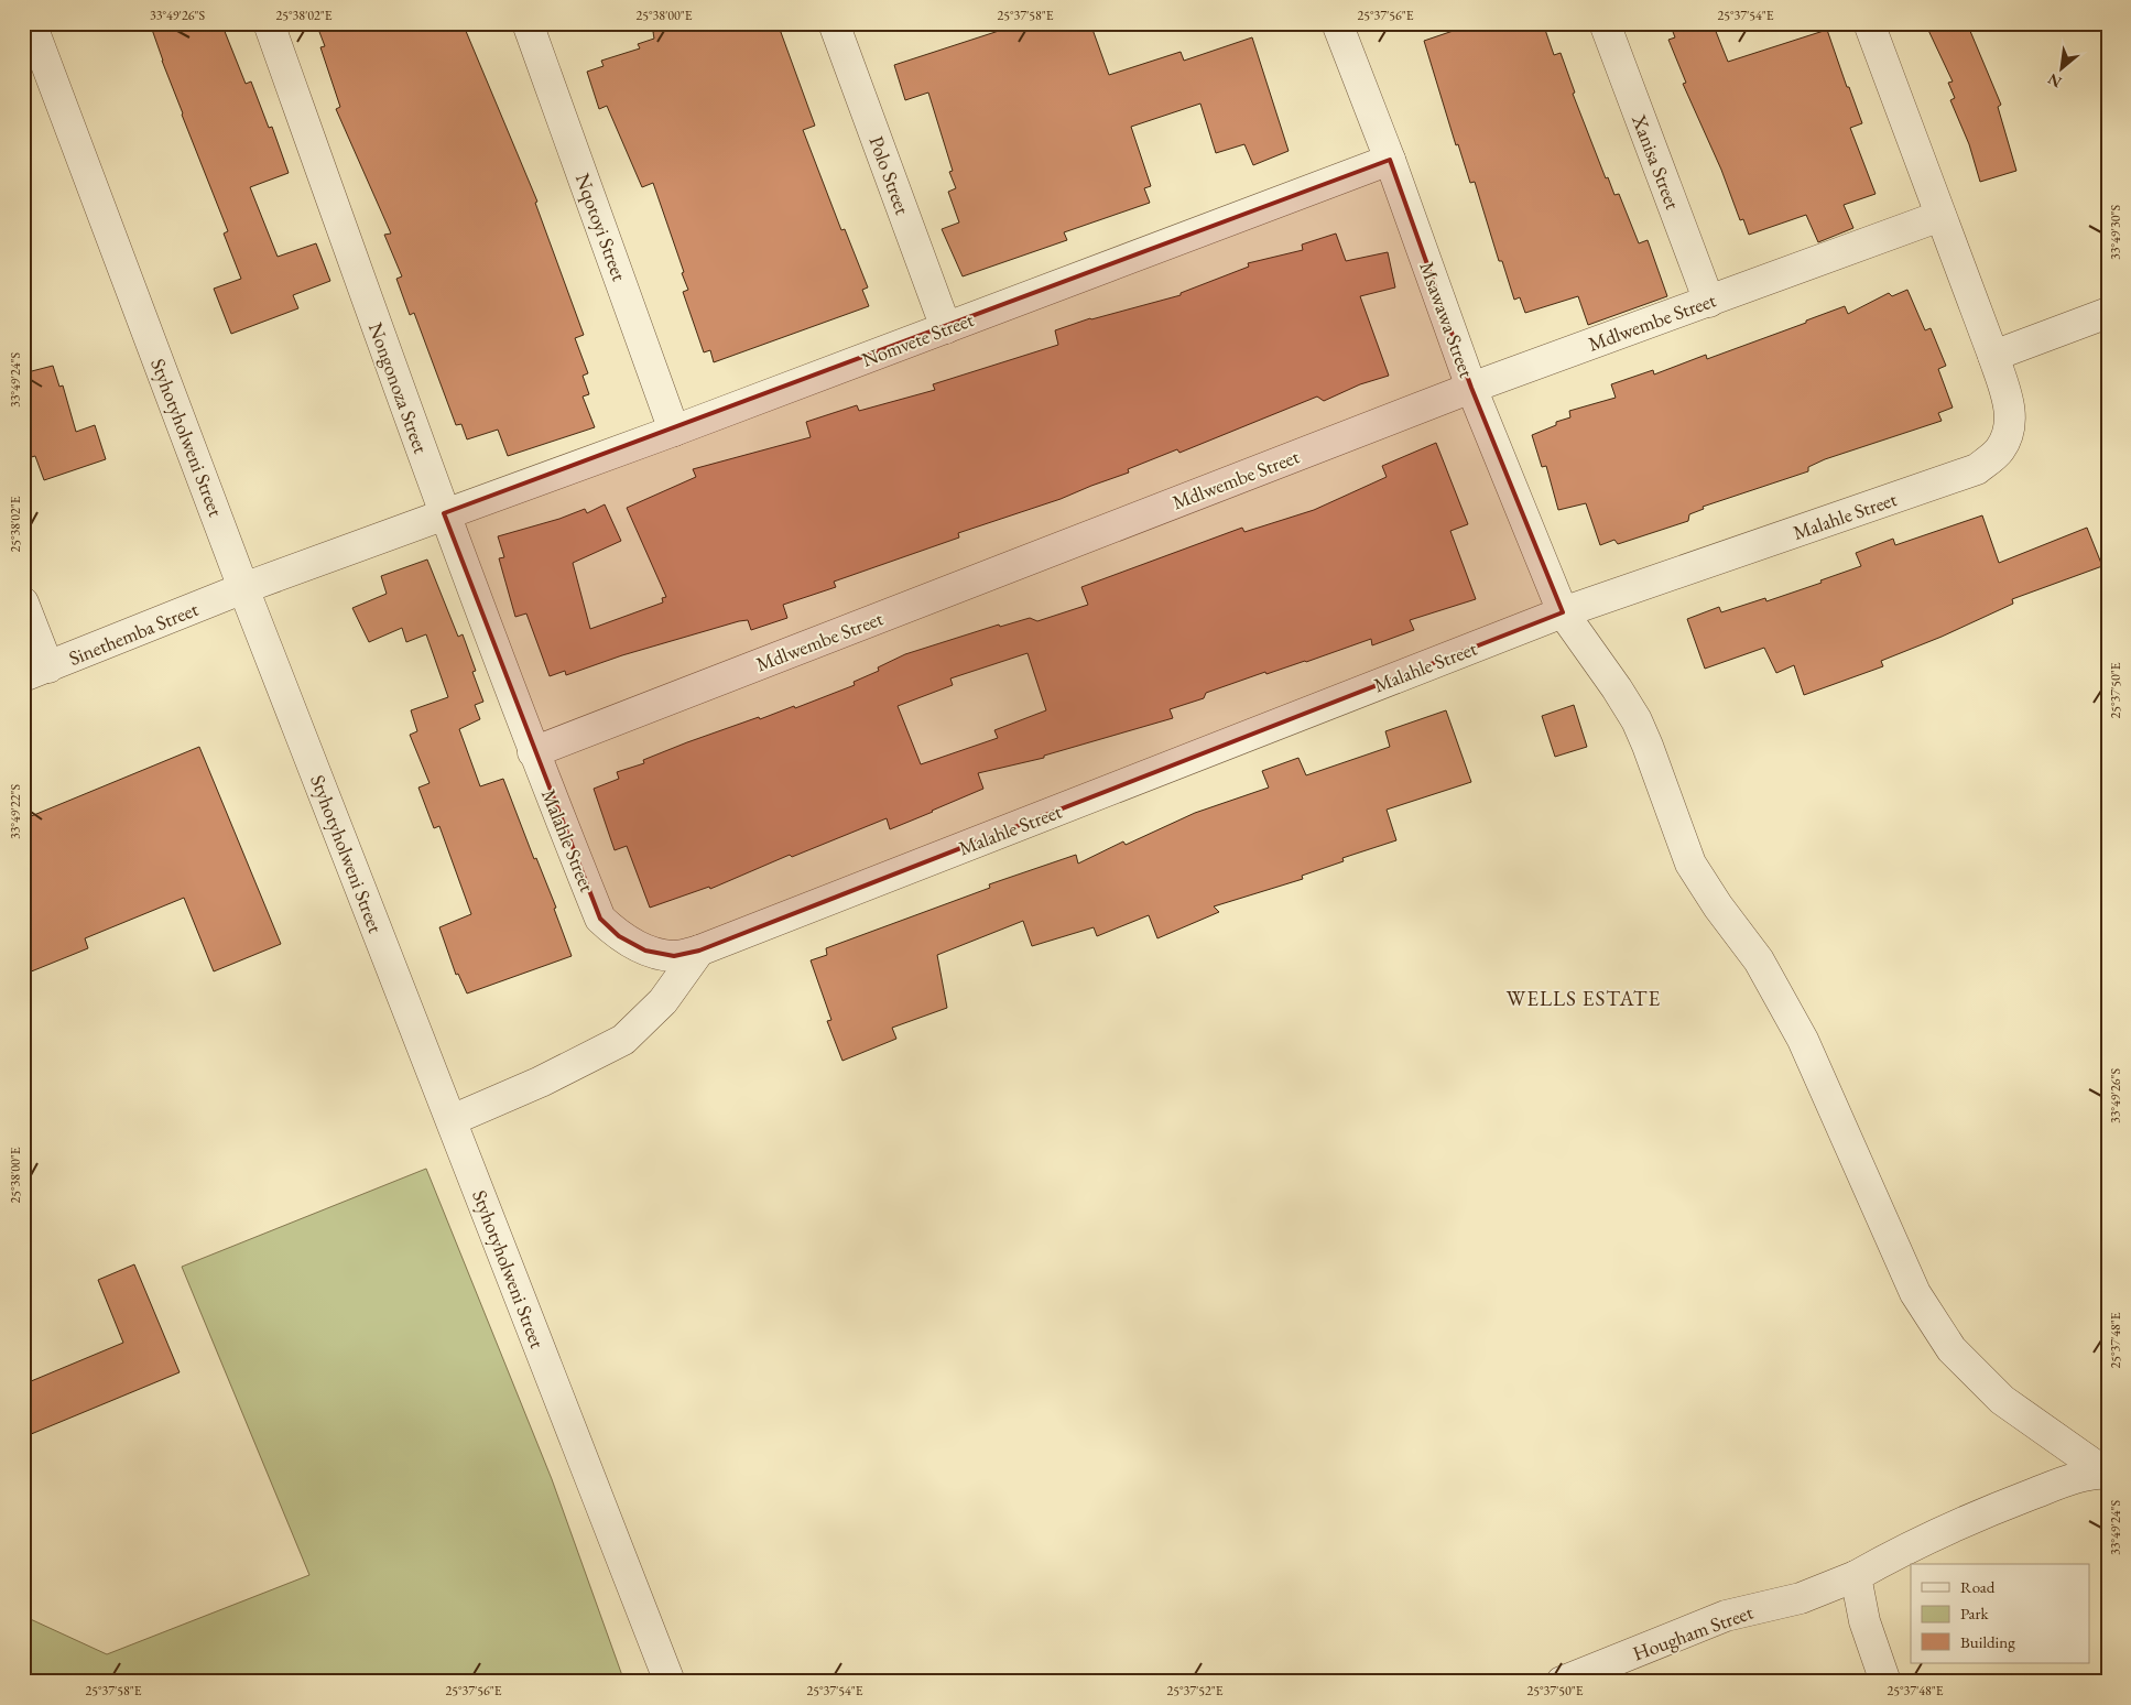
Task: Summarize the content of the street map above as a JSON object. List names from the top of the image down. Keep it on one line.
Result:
{"streets":{"street":["Xanisa Street","Polo Street","Nqotoyi Street","Msawawa Street","Mdlwembe Street","Nomvete Street","Nongonoza Street","Styhotyholweni Street","Malahle Street","Sinethemba Street","Hougham Street"]},"crossings":[["Xanisa Street","Mdlwembe Street"],["Polo Street","Nomvete Street"],["Nqotoyi Street","Nomvete Street"],["Msawawa Street","Mdlwembe Street"],["Msawawa Street","Nomvete Street"],["Msawawa Street","Malahle Street"],["Msawawa Street","Hougham Street"],["Mdlwembe Street","Nongonoza Street"],["Mdlwembe Street","Malahle Street"],["Nomvete Street","Nongonoza Street"],["Nomvete Street","Sinethemba Street"],["Nongonoza Street","Malahle Street"],["Nongonoza Street","Sinethemba Street"],["Styhotyholweni Street","Sinethemba Street"]],"districts":["WELLS ESTATE"],"legend":["Road","Park","Building"],"north":"bottom left","coordinates":["33°49'26\"S","25°38'02\"E","25°38'00\"E","25°37'58\"E","25°37'56\"E","25°37'54\"E","33°49'30\"S","33°49'24\"S","25°37'50\"E","33°49'22\"S","25°37'48\"E","25°37'52\"E"]}
